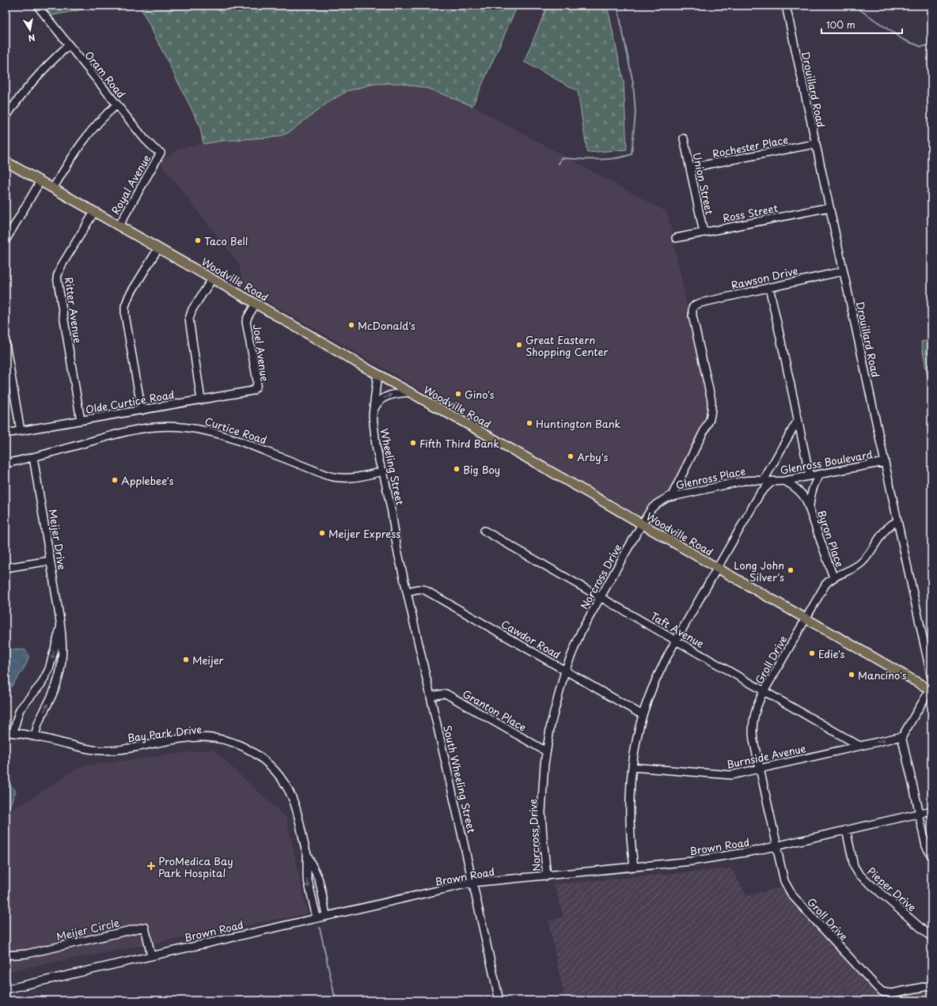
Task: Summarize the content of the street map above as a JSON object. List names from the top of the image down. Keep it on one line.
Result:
{"streets":{"main road":["Woodville Road"],"street":["Oram Road","Drouillard Road","Rochester Place","Union Street","Royal Avenue","Ross Street","Rawson Drive","Ritter Avenue","Joel Avenue","Olde Curtice Road","Curtice Road","Glenross Boulevard","Wheeling Street","Glenross Place","Byron Place","Meijer Drive","Norcross Drive","Taft Avenue","Cawdor Road","Groll Drive","Granton Place","Bay Park Drive","Burnside Avenue","South Wheeling Street","Brown Road","Pieper Drive","Meijer Circle"]},"crossings":[["Oram Road","Royal Avenue"],["Drouillard Road","Rochester Place"],["Drouillard Road","Ross Street"],["Drouillard Road","Rawson Drive"],["Drouillard Road","Glenross Boulevard"],["Drouillard Road","Groll Drive"],["Rochester Place","Union Street"],["Union Street","Ross Street"],["Royal Avenue","Woodville Road"],["Rawson Drive","Norcross Drive"],["Woodville Road","Ritter Avenue"],["Woodville Road","Joel Avenue"],["Woodville Road","Glenross Boulevard"],["Woodville Road","Wheeling Street"],["Woodville Road","Norcross Drive"],["Woodville Road","Groll Drive"],["Ritter Avenue","Olde Curtice Road"],["Joel Avenue","Olde Curtice Road"],["Curtice Road","Wheeling Street"],["Curtice Road","Meijer Drive"],["Glenross Boulevard","Glenross Place"],["Glenross Boulevard","Byron Place"],["Glenross Boulevard","Taft Avenue"],["Glenross Boulevard","Cawdor Road"],["Glenross Boulevard","Burnside Avenue"],["Glenross Boulevard","Brown Road"],["Wheeling Street","South Wheeling Street"],["Glenross Place","Norcross Drive"],["Byron Place","Groll Drive"],["Meijer Drive","Bay Park Drive"],["Norcross Drive","Taft Avenue"],["Norcross Drive","Cawdor Road"],["Norcross Drive","Granton Place"],["Norcross Drive","Brown Road"],["Taft Avenue","Groll Drive"],["Taft Avenue","Burnside Avenue"],["Cawdor Road","South Wheeling Street"],["Groll Drive","Burnside Avenue"],["Groll Drive","Brown Road"],["Granton Place","South Wheeling Street"],["Bay Park Drive","Brown Road"],["South Wheeling Street","Brown Road"],["Brown Road","Pieper Drive"],["Brown Road","Meijer Circle"]],"places":{"other":["Taco Bell","McDonald's","Great Eastern Shopping Center","Gino's","Huntington Bank","Fifth Third Bank","Arby's","Big Boy","Applebee's","Meijer Express","Long John Silver's","Edie's","Meijer","Mancino's"],"health":["ProMedica Bay Park Hospital"]},"scale_bar":"100 m","north":"bottom"}
